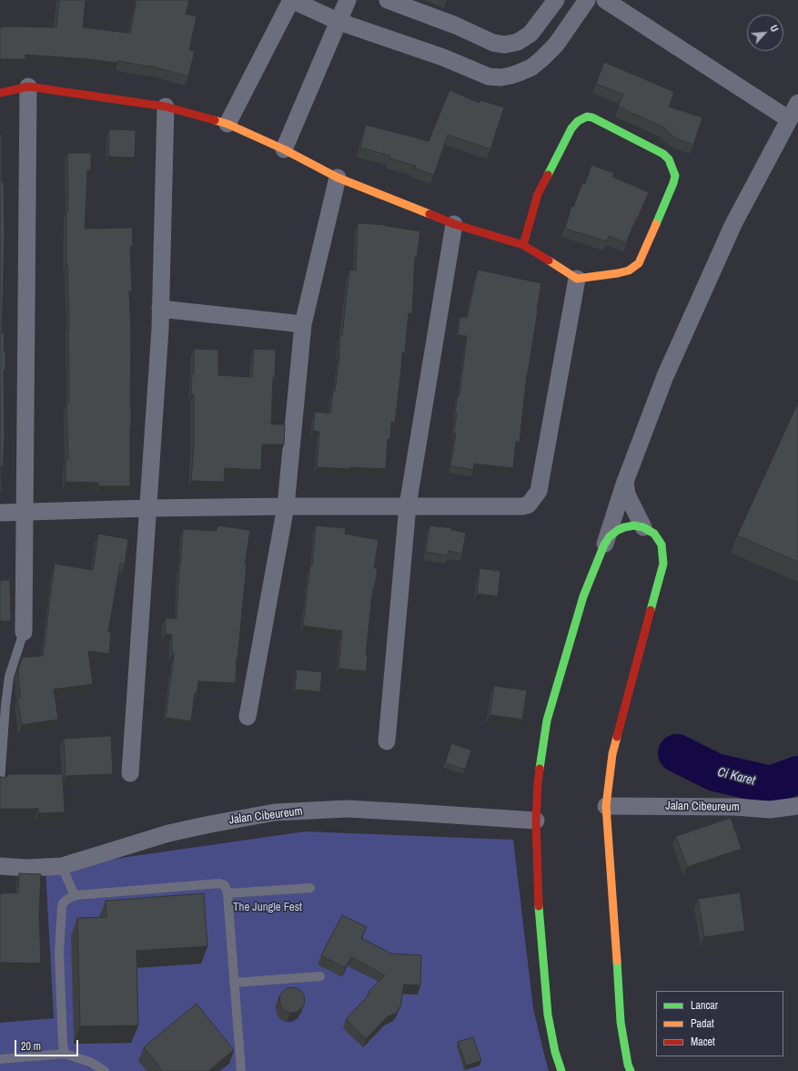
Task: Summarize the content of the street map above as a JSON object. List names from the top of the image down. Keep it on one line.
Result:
{"streets":{"street":["Jalan Cibeureum"]},"water":["Ci Karet"],"parks":["The Jungle Fest"],"legend":["Lancar","Padat","Macet"],"scale_bar":"20 m","north":"top right"}
